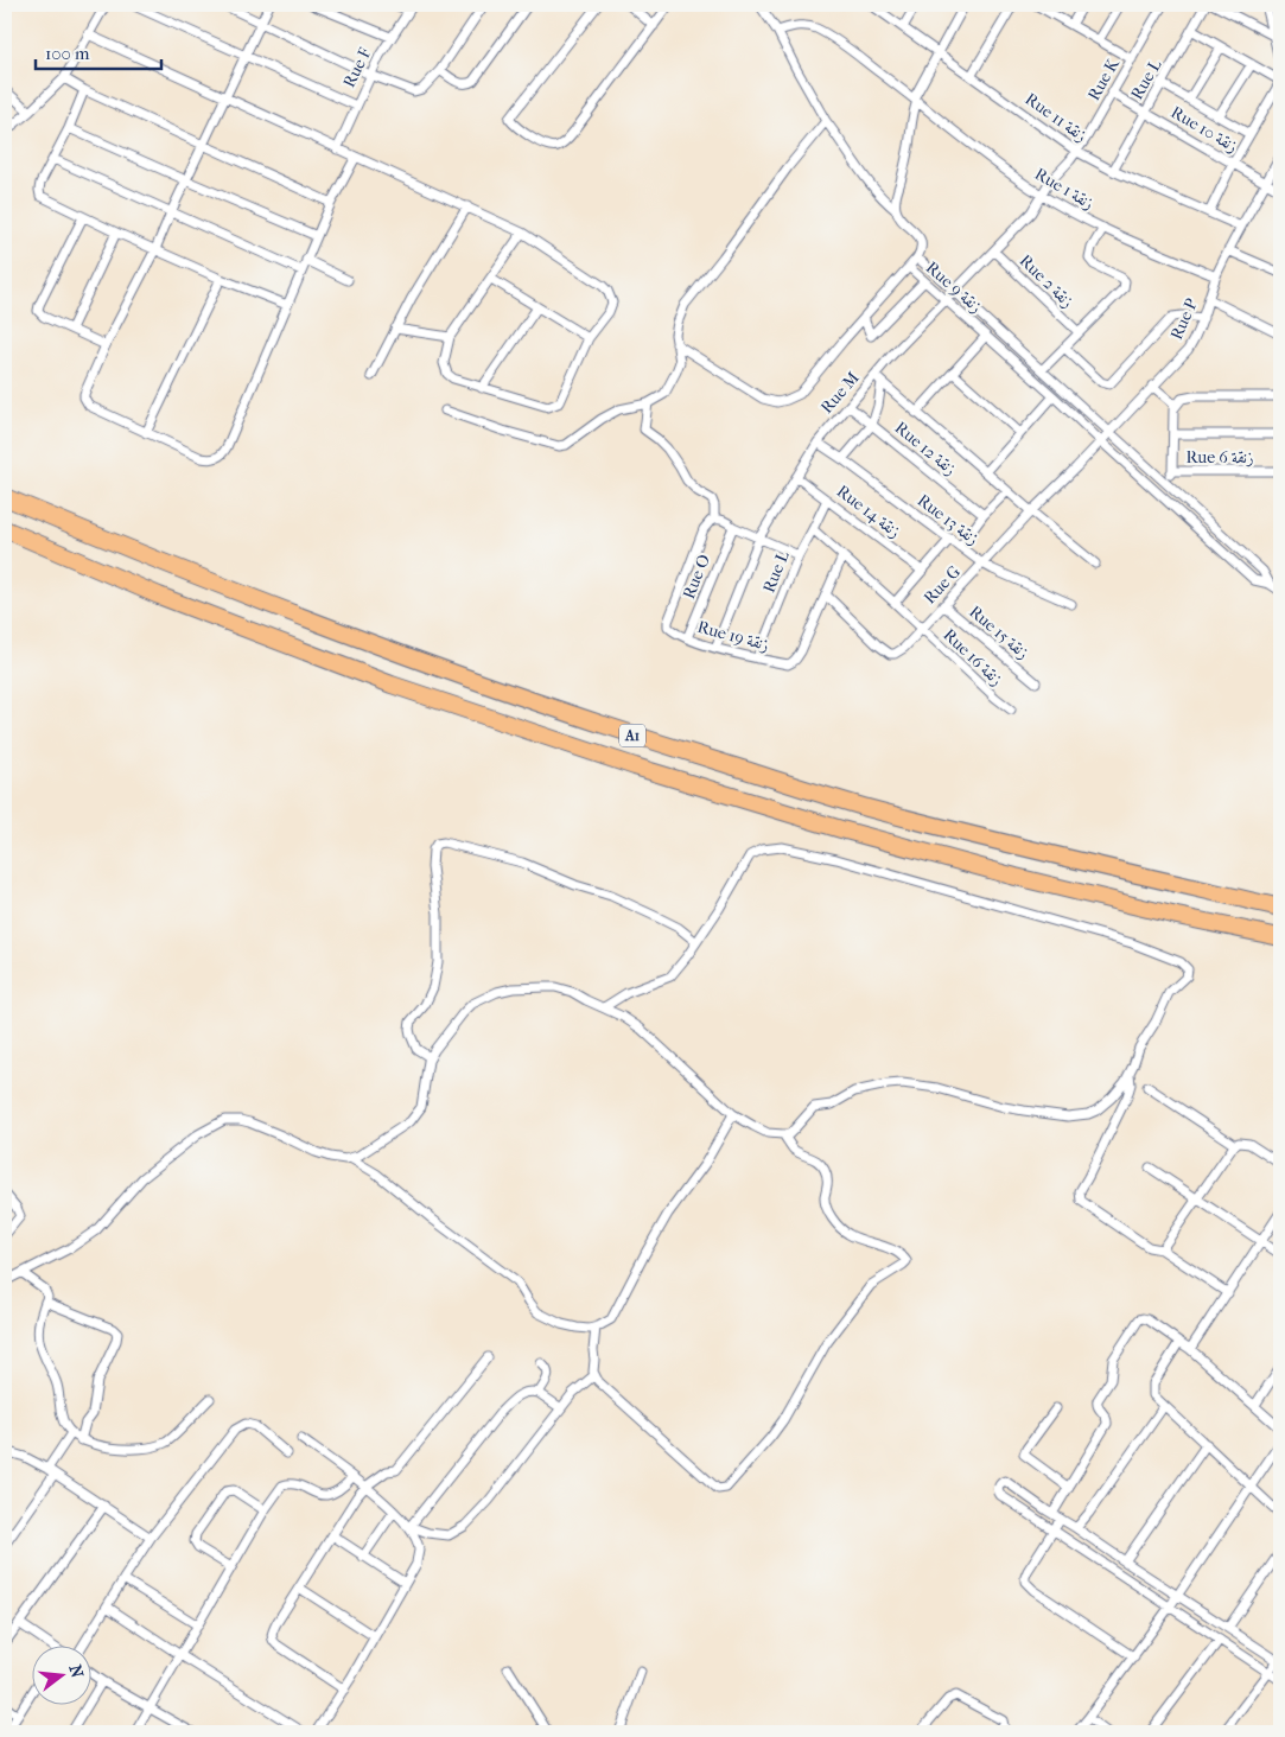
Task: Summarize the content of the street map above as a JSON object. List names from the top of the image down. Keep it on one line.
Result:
{"streets":{"highway":["A1"],"street":["Rue F","Rue K","Rue L","Rue 11 زنقة","Rue 10 زنقة","Rue 1 زنقة","Rue 2 زنقة","Rue 9 زنقة","Rue P","Rue M","Rue 12 زنقة","Rue 6 زنقة","Rue 14 زنقة","Rue 13 زنقة","Rue O","Rue G","Rue 15 زنقة","Rue 19 زنقة","Rue 16 زنقة"]},"crossings":[["Rue K","Rue 11 زنقة"],["Rue K","Rue 10 زنقة"],["Rue K","Rue 1 زنقة"],["Rue K","Rue M"],["Rue L","Rue 11 زنقة"],["Rue L","Rue 10 زنقة"],["Rue L","Rue 14 زنقة"],["Rue L","Rue 19 زنقة"],["Rue L","Rue 16 زنقة"],["Rue 11 زنقة","Rue P"],["Rue 10 زنقة","Rue P"],["Rue 1 زنقة","Rue P"],["Rue 1 زنقة","Rue M"],["Rue 2 زنقة","Rue M"],["Rue 9 زنقة","Rue P"],["Rue 9 زنقة","Rue M"],["Rue 9 زنقة","Rue 6 زنقة"],["Rue P","Rue G"],["Rue M","Rue 12 زنقة"],["Rue M","Rue 14 زنقة"],["Rue M","Rue 13 زنقة"],["Rue M","Rue 19 زنقة"],["Rue 13 زنقة","Rue G"],["Rue O","Rue 19 زنقة"],["Rue G","Rue 15 زنقة"],["Rue G","Rue 19 زنقة"],["Rue G","Rue 16 زنقة"]],"scale_bar":"100 m","north":"right"}
